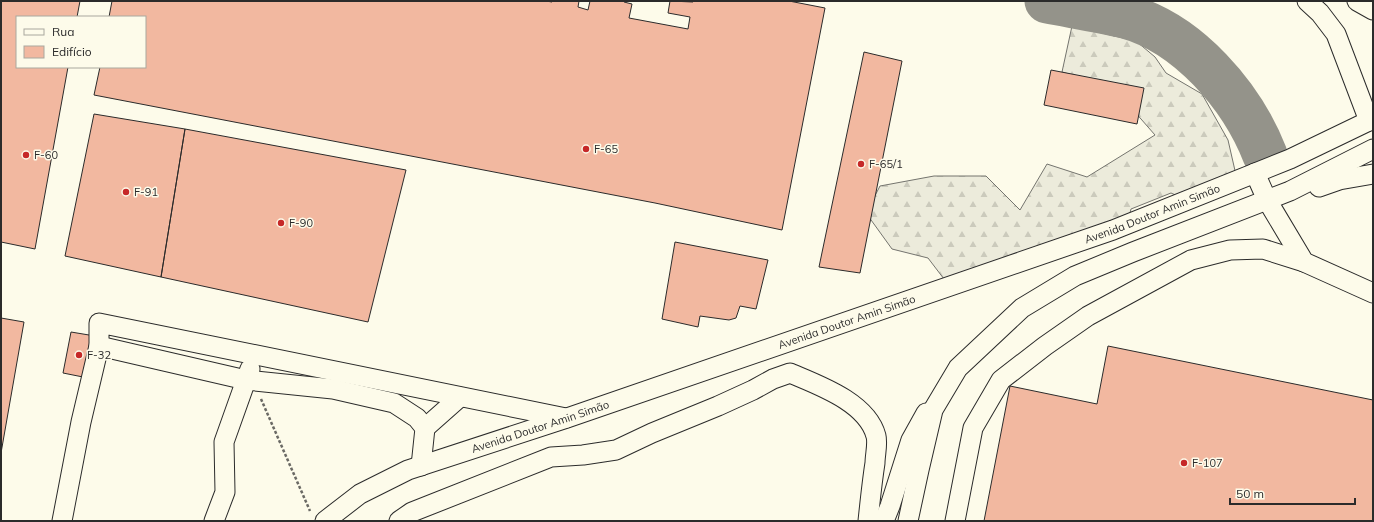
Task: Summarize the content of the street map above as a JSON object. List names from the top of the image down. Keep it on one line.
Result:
{"streets":{"street":["Avenida Doutor Amin Simão"]},"places":["F-65","F-60","F-65/1","F-91","F-90","F-32","F-107"],"legend":["Rua","Edifício"],"scale_bar":"50 m"}
